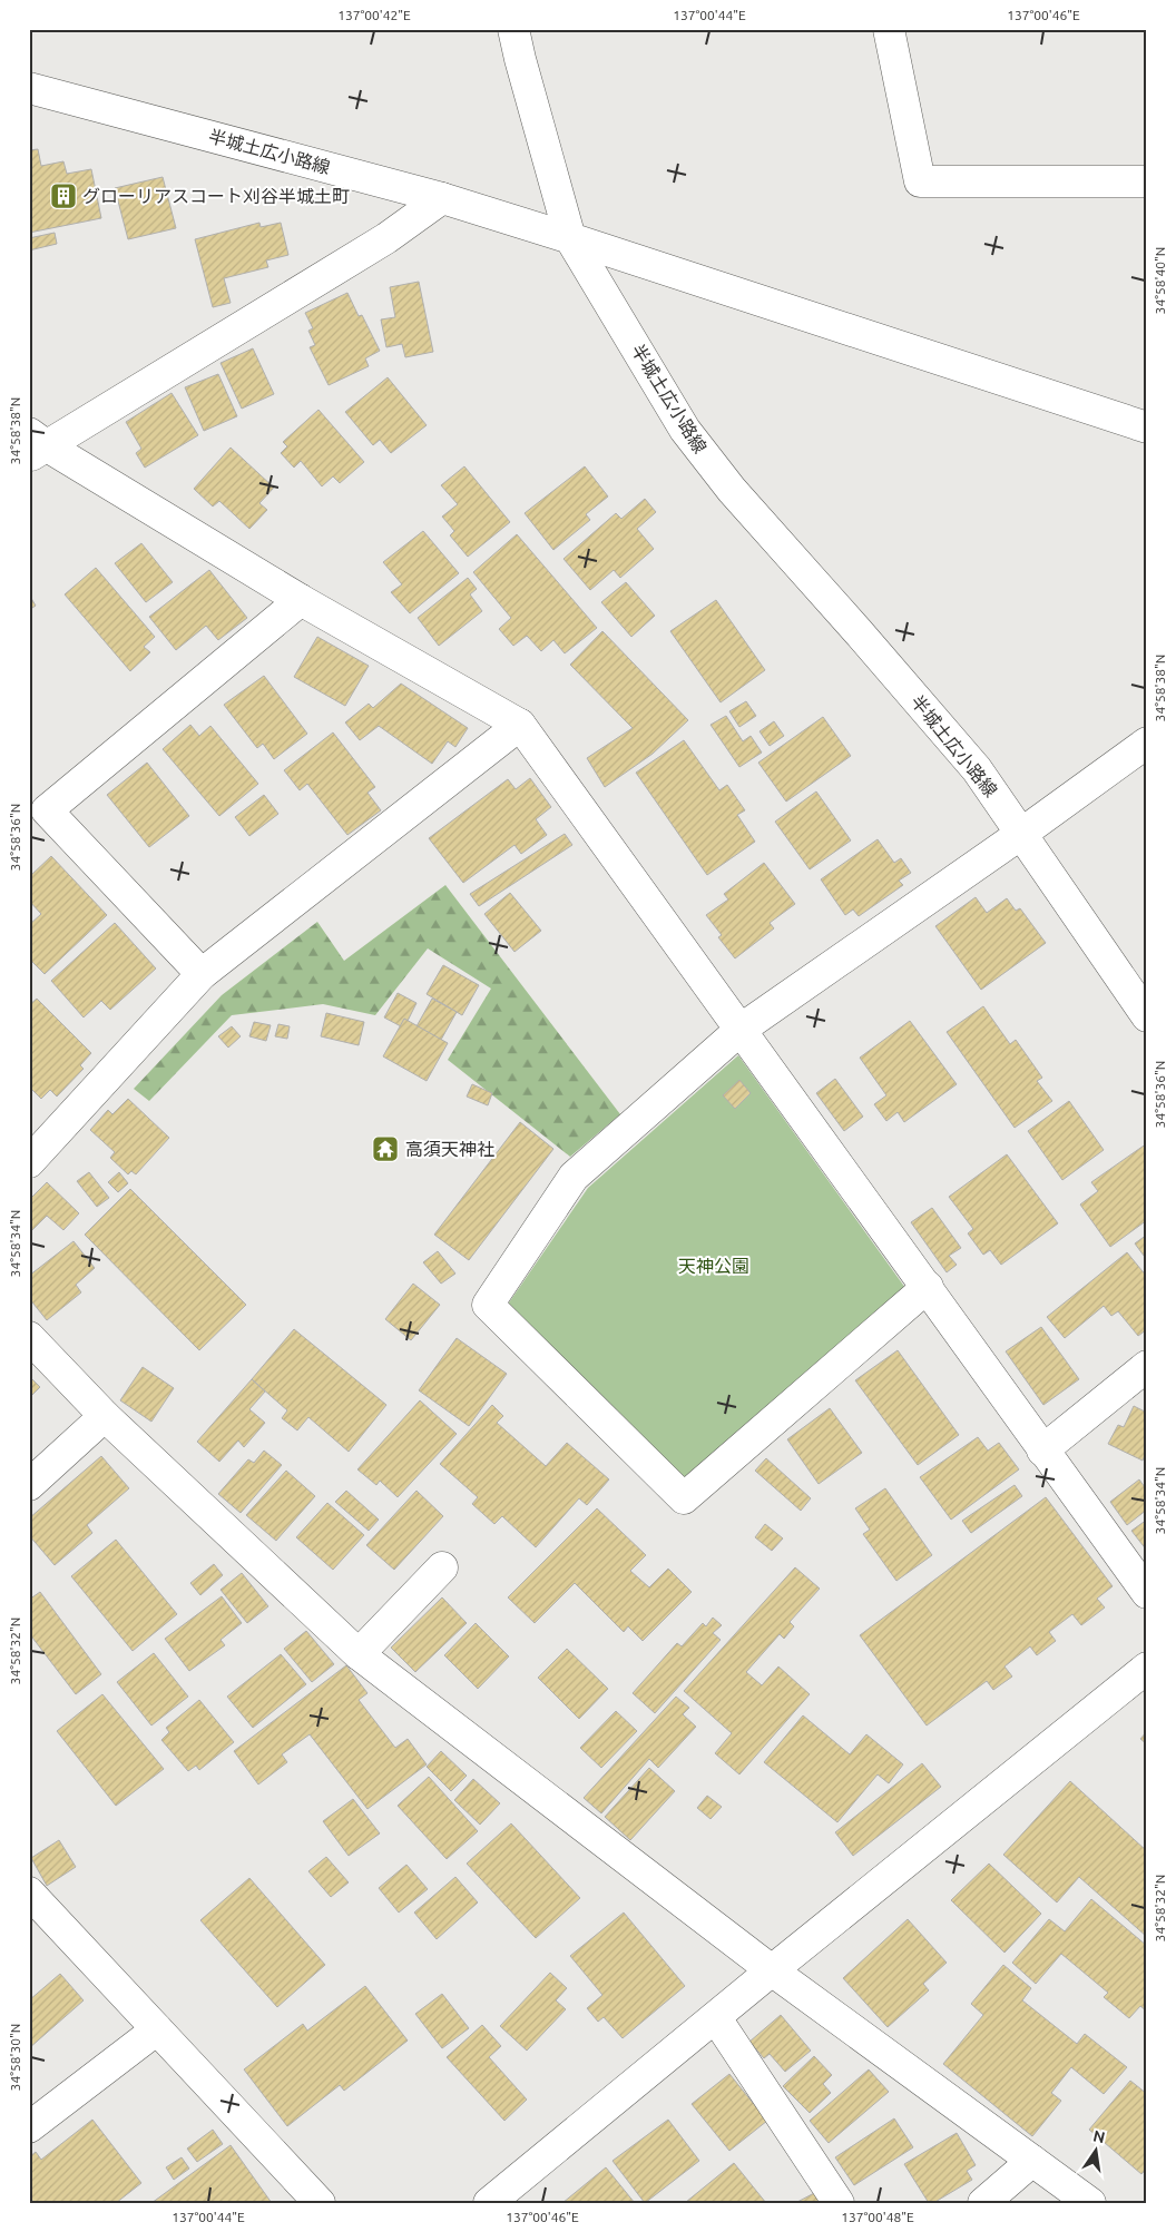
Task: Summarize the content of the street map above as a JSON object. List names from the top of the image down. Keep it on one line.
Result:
{"streets":{"street":["半城土広小路線"]},"parks":["天神公園"],"places":{"building":["グローリアスコート刈谷半城土町"],"temple":["高須天神社"]},"north":"top","coordinates":["137°00'42\"E","137°00'44\"E","137°00'46\"E","34°58'40\"N","34°58'38\"N","34°58'36\"N","34°58'34\"N","34°58'32\"N","34°58'30\"N","137°00'48\"E"]}
